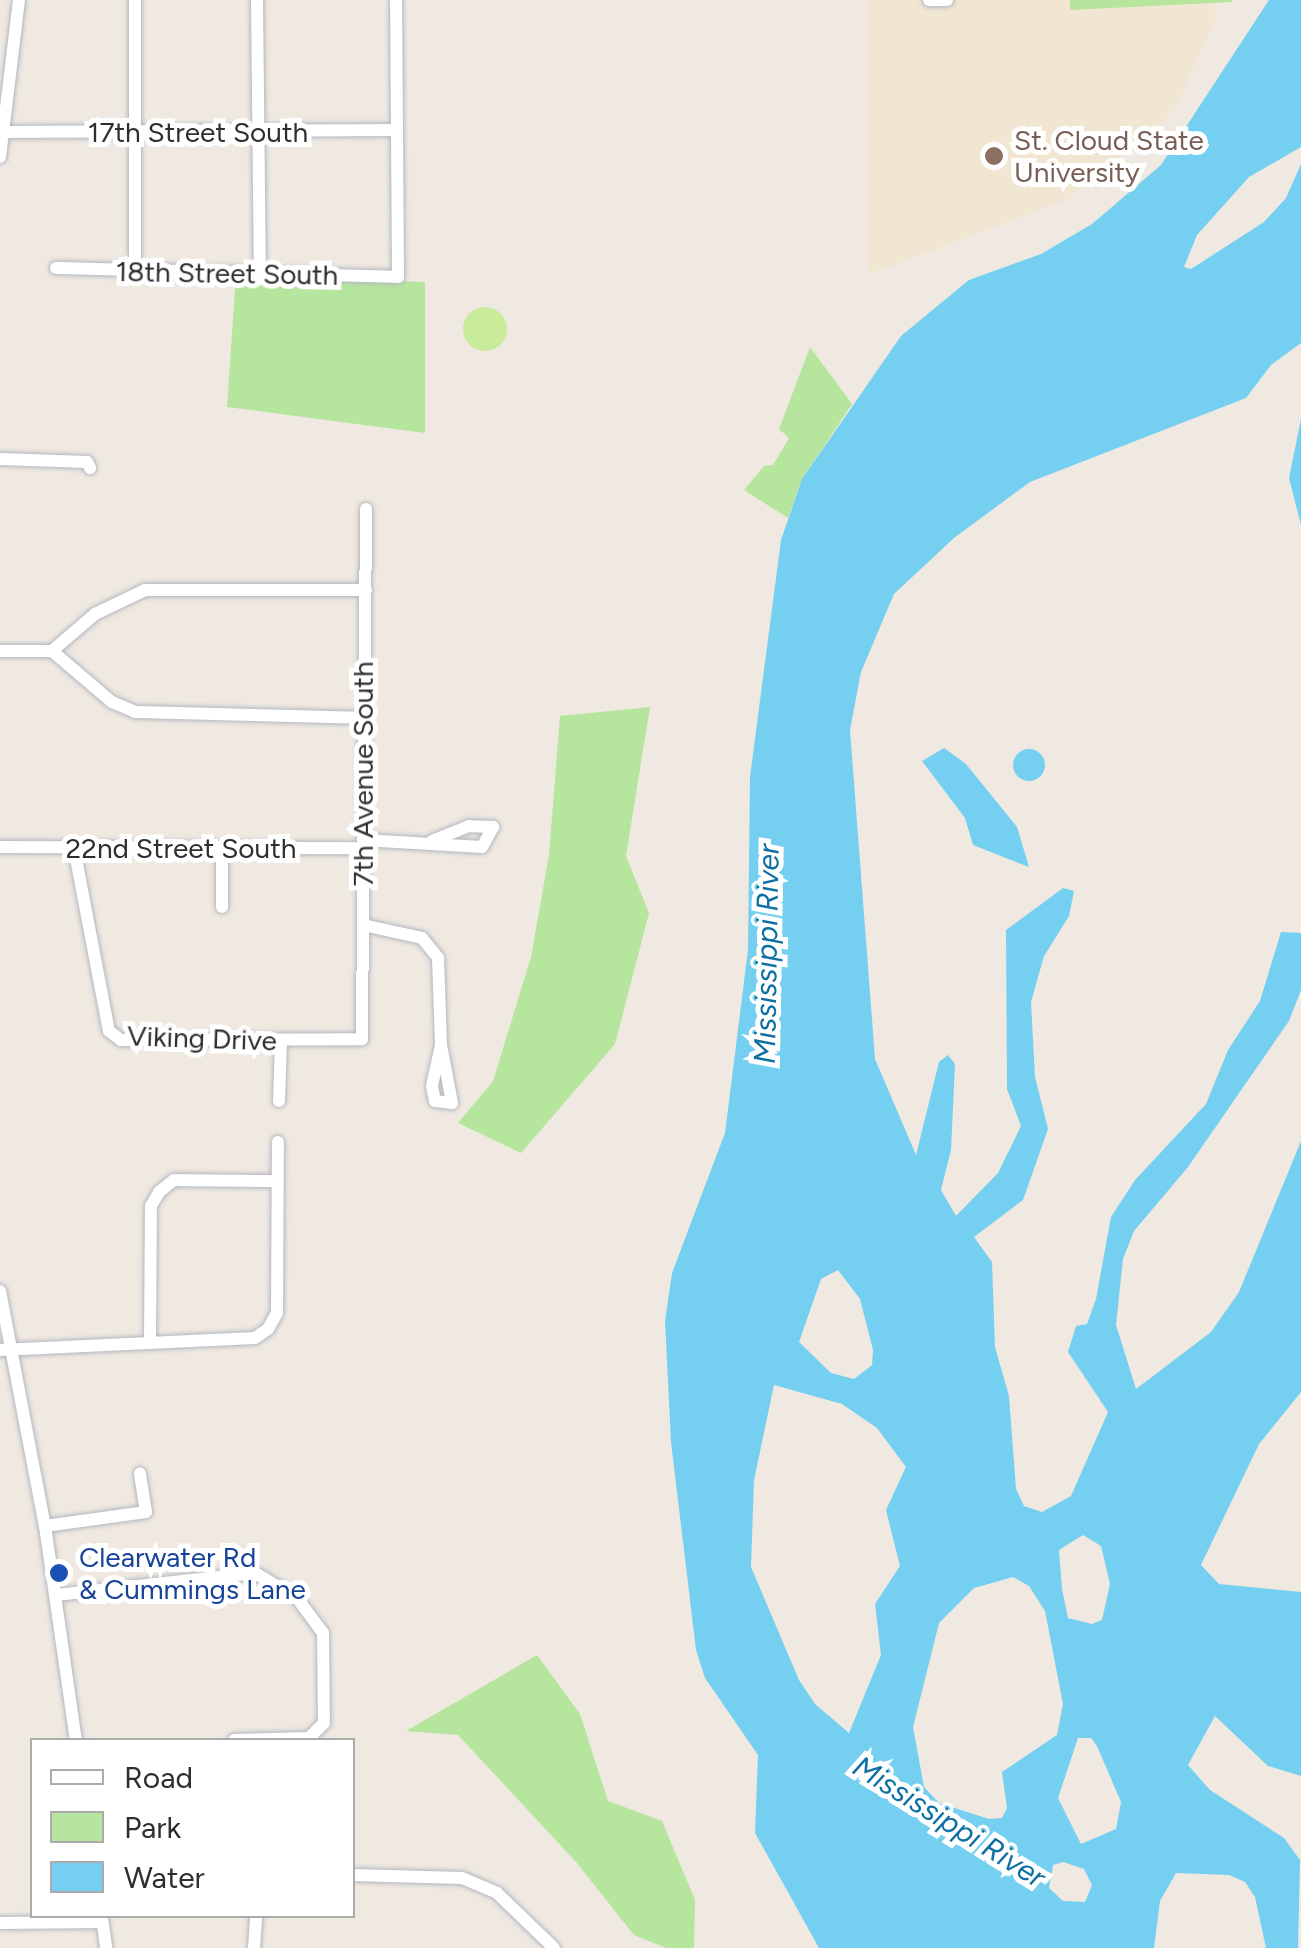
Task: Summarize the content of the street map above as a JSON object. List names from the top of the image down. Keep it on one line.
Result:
{"streets":{"street":["17th Street South","18th Street South","7th Avenue South","22nd Street South","Viking Drive"]},"crossings":[["17th Street South","18th Street South"],["7th Avenue South","22nd Street South"],["7th Avenue South","Viking Drive"],["22nd Street South","Viking Drive"]],"water":["Mississippi River"],"places":["St. Cloud State University","Clearwater Rd & Cummings Lane"],"legend":["Road","Park","Water"]}
